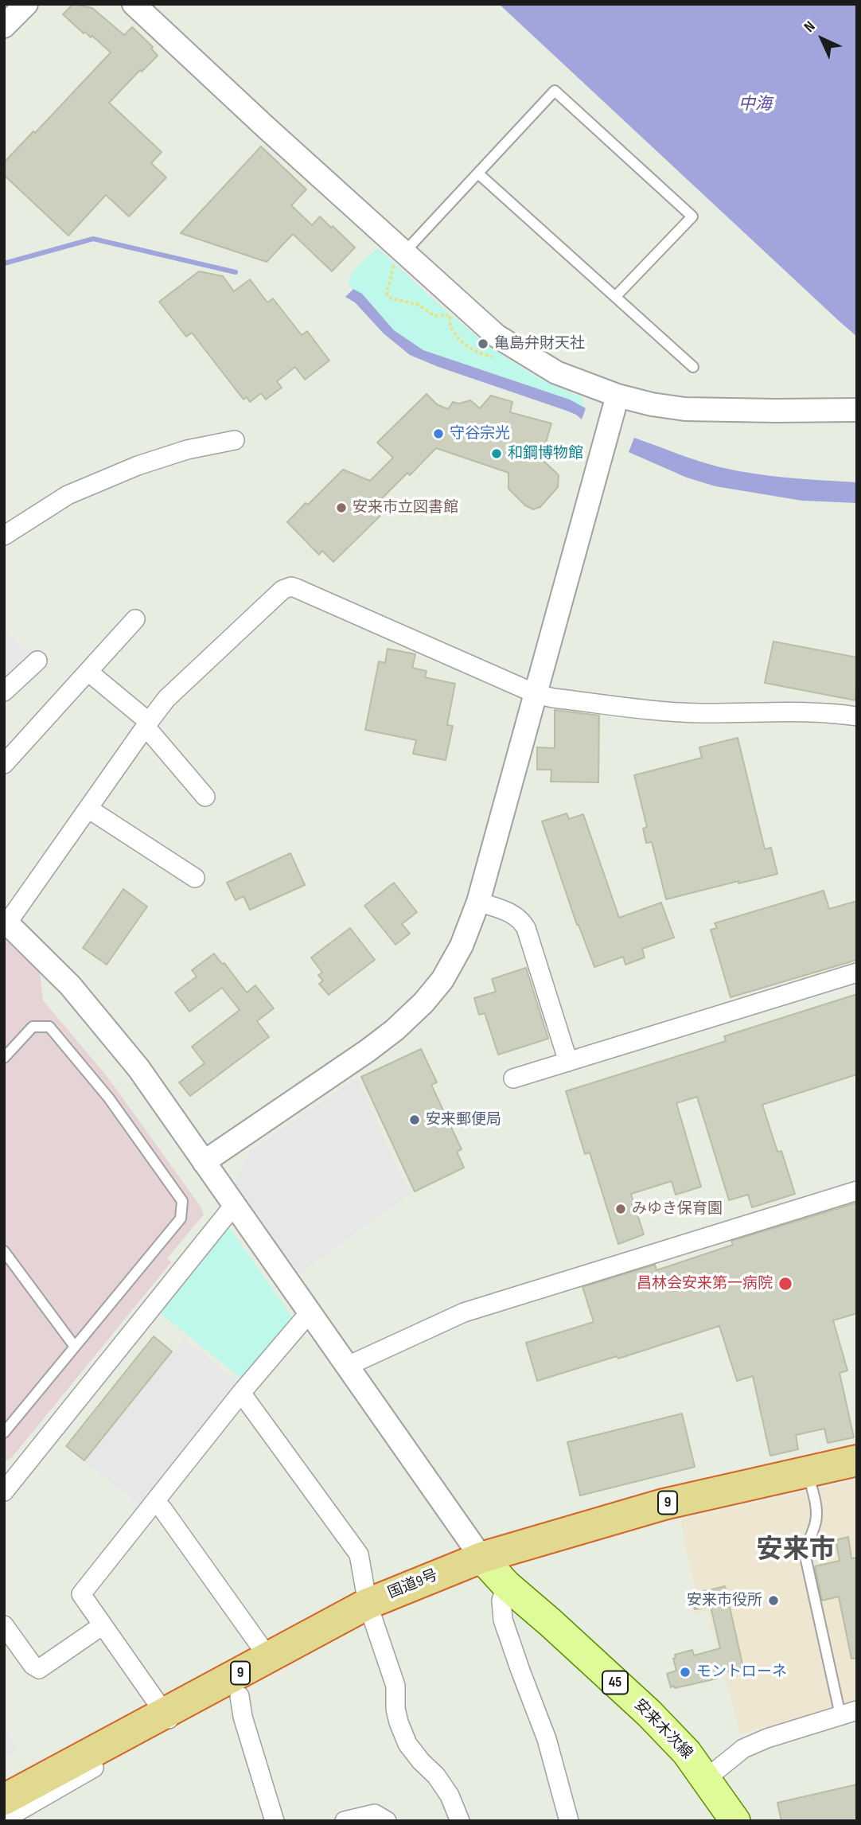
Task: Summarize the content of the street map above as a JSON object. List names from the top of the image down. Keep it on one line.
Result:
{"streets":{"highway":["9","国道9号"],"main road":["45","安来木次線"]},"crossings":[["国道9号","安来木次線"]],"districts":["安来市"],"water":["中海"],"places":["亀島弁財天社","守谷宗光","和鋼博物館","安来市立図書館","安来郵便局","みゆき保育園","昌林会安来第一病院","安来市役所","モントローネ"],"north":"top left"}
